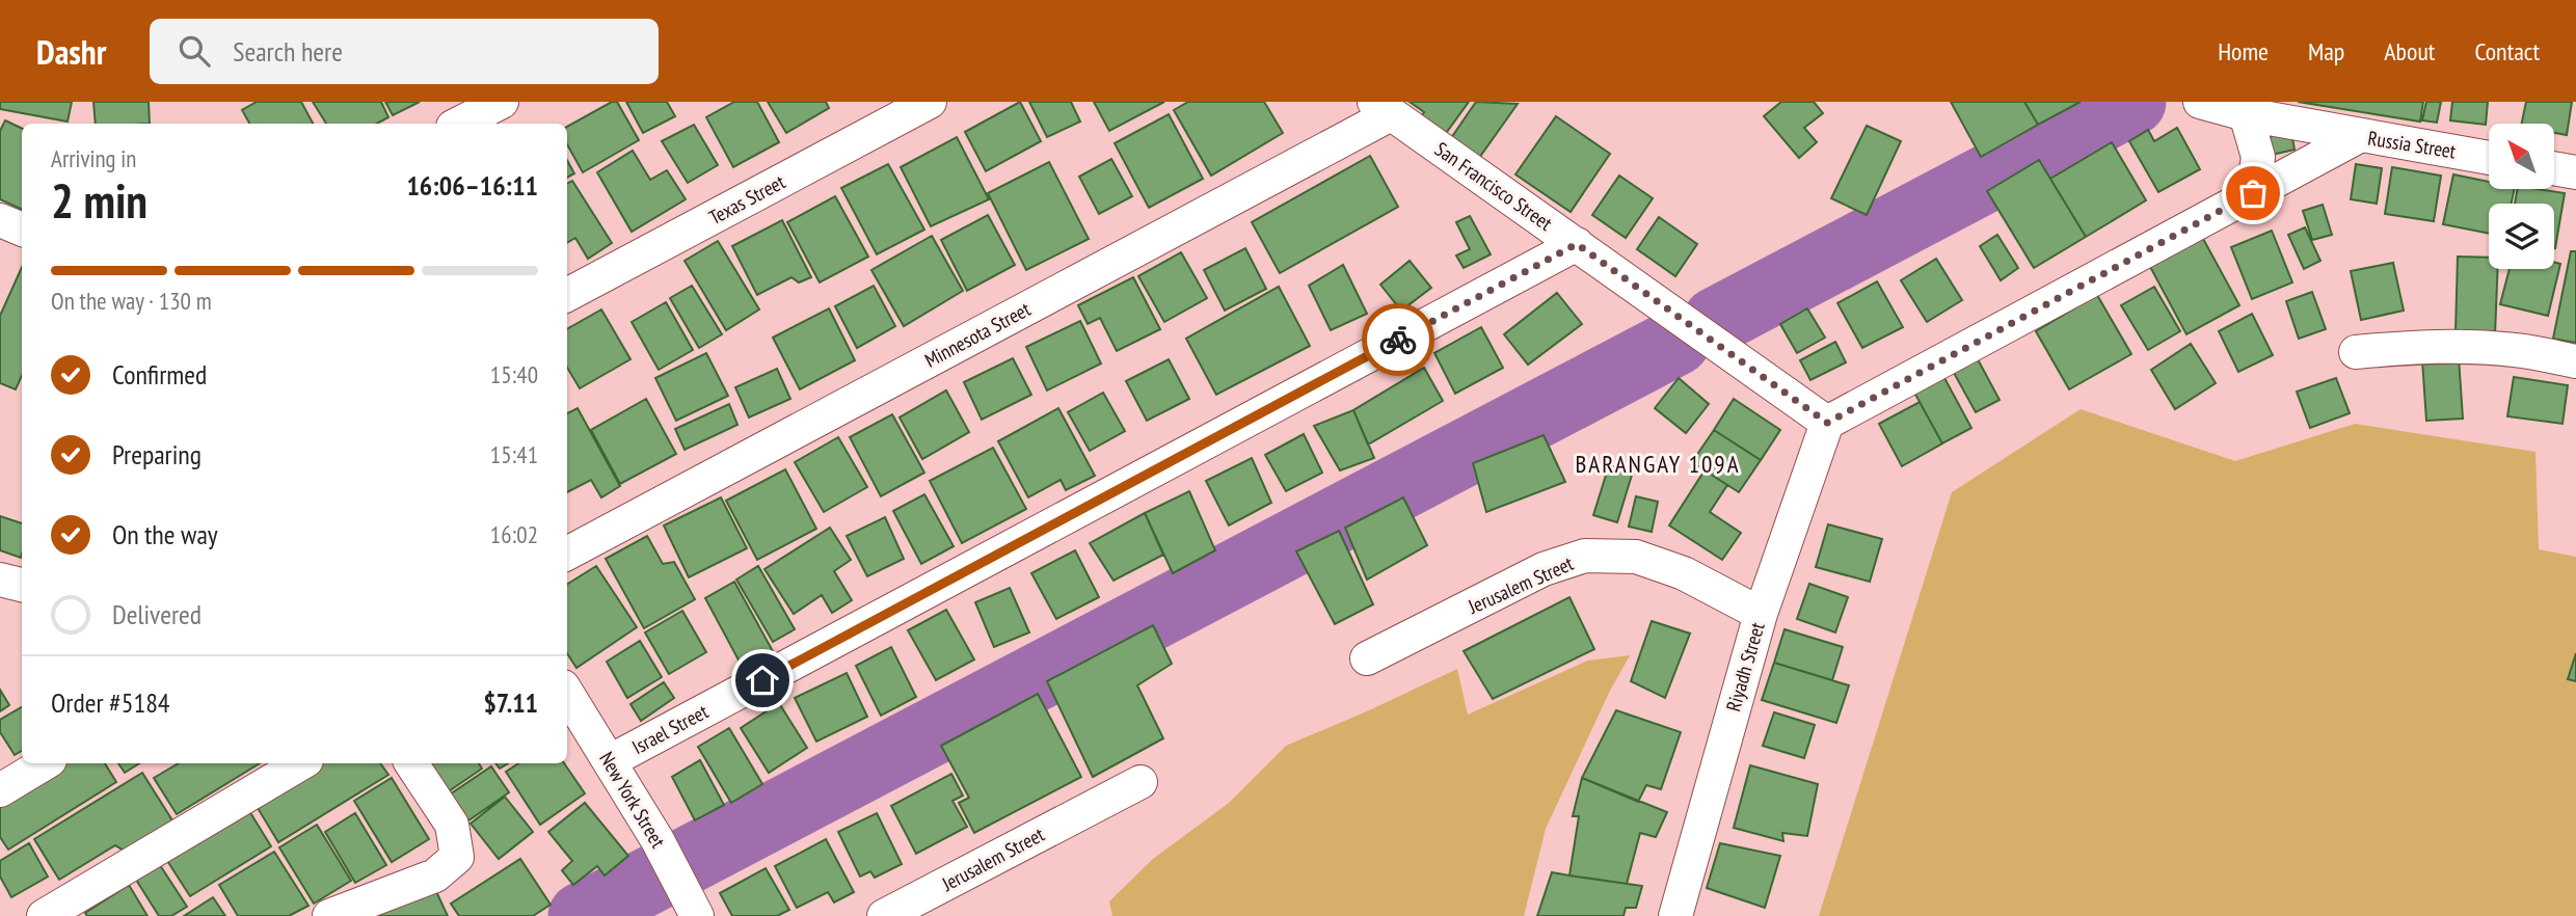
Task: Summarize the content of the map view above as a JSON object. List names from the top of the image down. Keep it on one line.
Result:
{"streets":{"street":["Russia Street","San Francisco Street","Texas Street","Minnesota Street","Jerusalem Street","Riyadh Street","Israel Street","New York Street"]},"crossings":[["Russia Street","San Francisco Street"],["Russia Street","Riyadh Street"],["San Francisco Street","Minnesota Street"],["San Francisco Street","Riyadh Street"],["San Francisco Street","Israel Street"],["Jerusalem Street","Riyadh Street"],["Israel Street","New York Street"]],"districts":["BARANGAY 109A"],"north":"top left","page":{"header":"Dashr","search":"Search here","nav":["Home","Map","About","Contact"],"heading":["2 min","Arriving in","16:06–16:11"],"panel":["Order #5184","$7.11"],"bar":"On the way · 130 m","list":[["Confirmed","15:40"],["Preparing","15:41"],["On the way","16:02"],"Delivered"]}}
